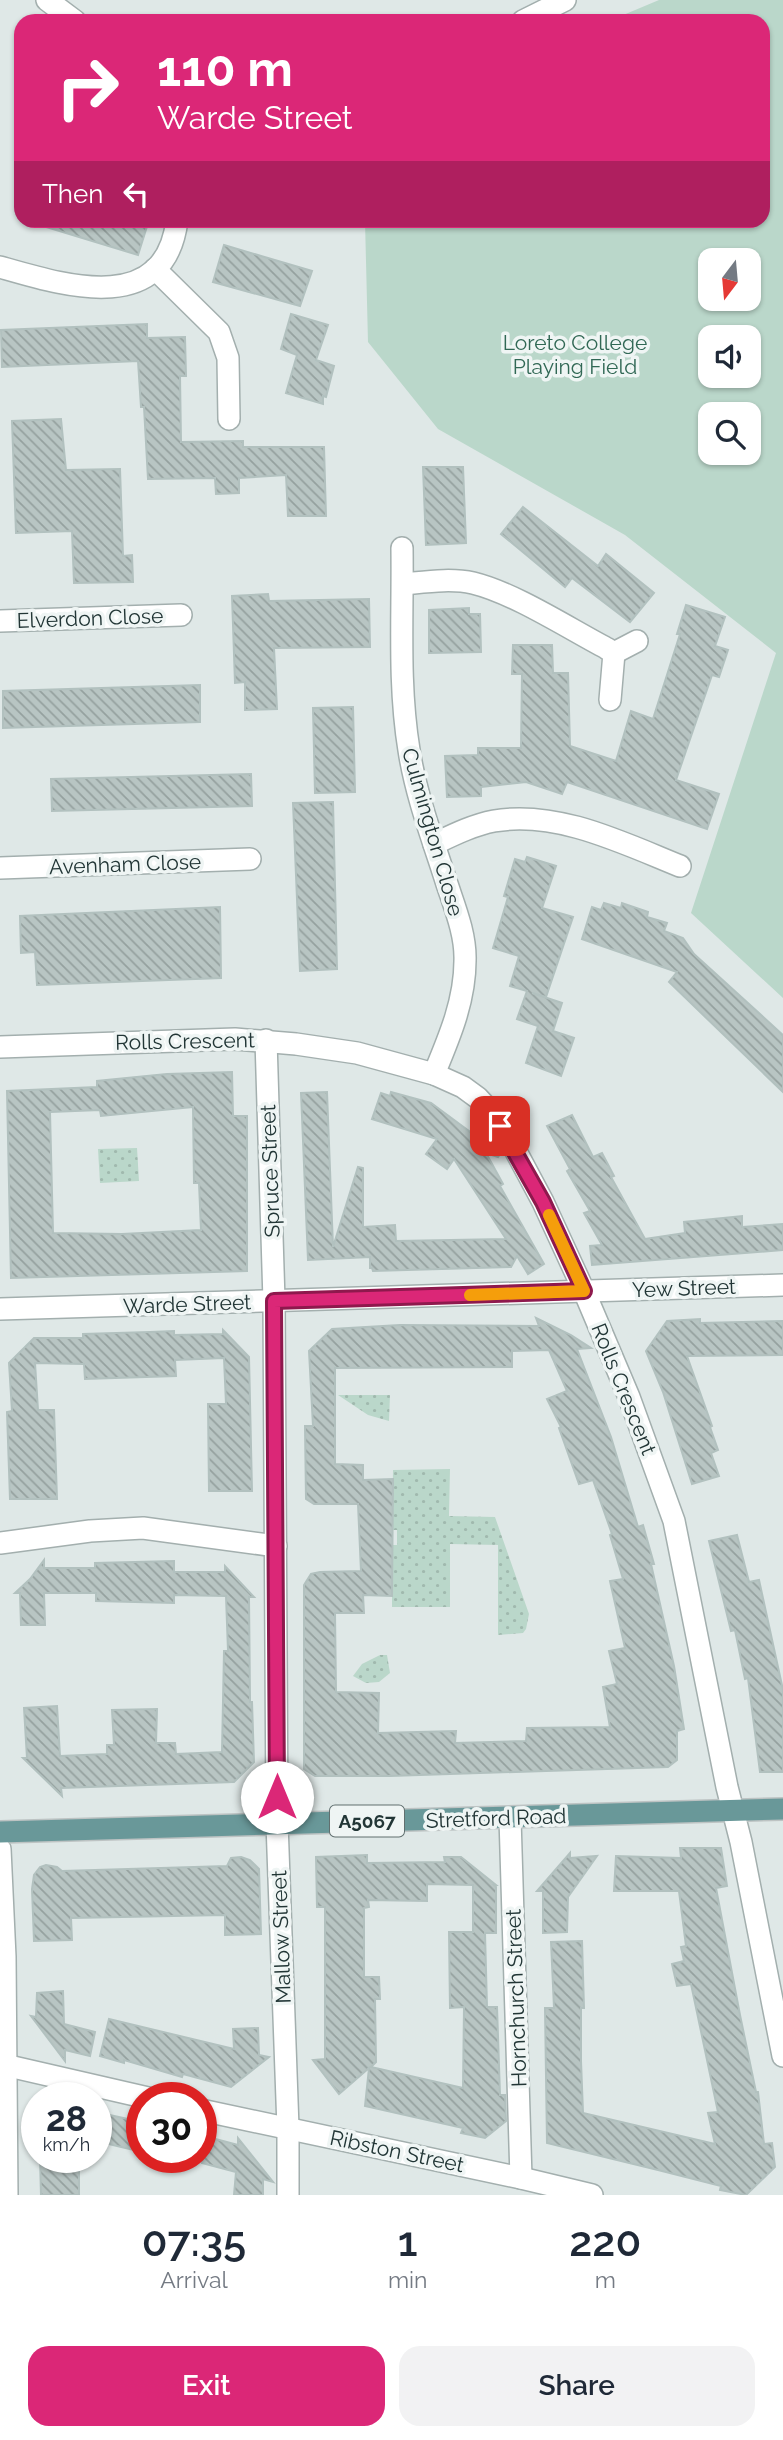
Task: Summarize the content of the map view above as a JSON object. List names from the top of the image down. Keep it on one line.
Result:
{"streets":{"main road":["Stretford Road","A5067"],"street":["Elverdon Close","Culmington Close","Avenham Close","Rolls Crescent","Spruce Street","Yew Street","Warde Street","Mallow Street","Hornchurch Street","Ribston Street"]},"crossings":[["Culmington Close","Rolls Crescent"],["Rolls Crescent","Spruce Street"],["Rolls Crescent","Yew Street"],["Rolls Crescent","Warde Street"],["Rolls Crescent","Stretford Road"],["Spruce Street","Warde Street"],["Spruce Street","Mallow Street"],["Yew Street","Warde Street"],["Warde Street","Mallow Street"],["Stretford Road","Mallow Street"],["Stretford Road","Hornchurch Street"],["Mallow Street","Ribston Street"],["Hornchurch Street","Ribston Street"]],"parks":["Loreto College Playing Field"],"north":"bottom","page":{"turn":["110 m","Warde Street"],"then":"Then","speed":"28 km/h","limit":"30","eta":["07:35","Arrival","1","min","220","m"],"buttons":["Exit","Share"]}}
